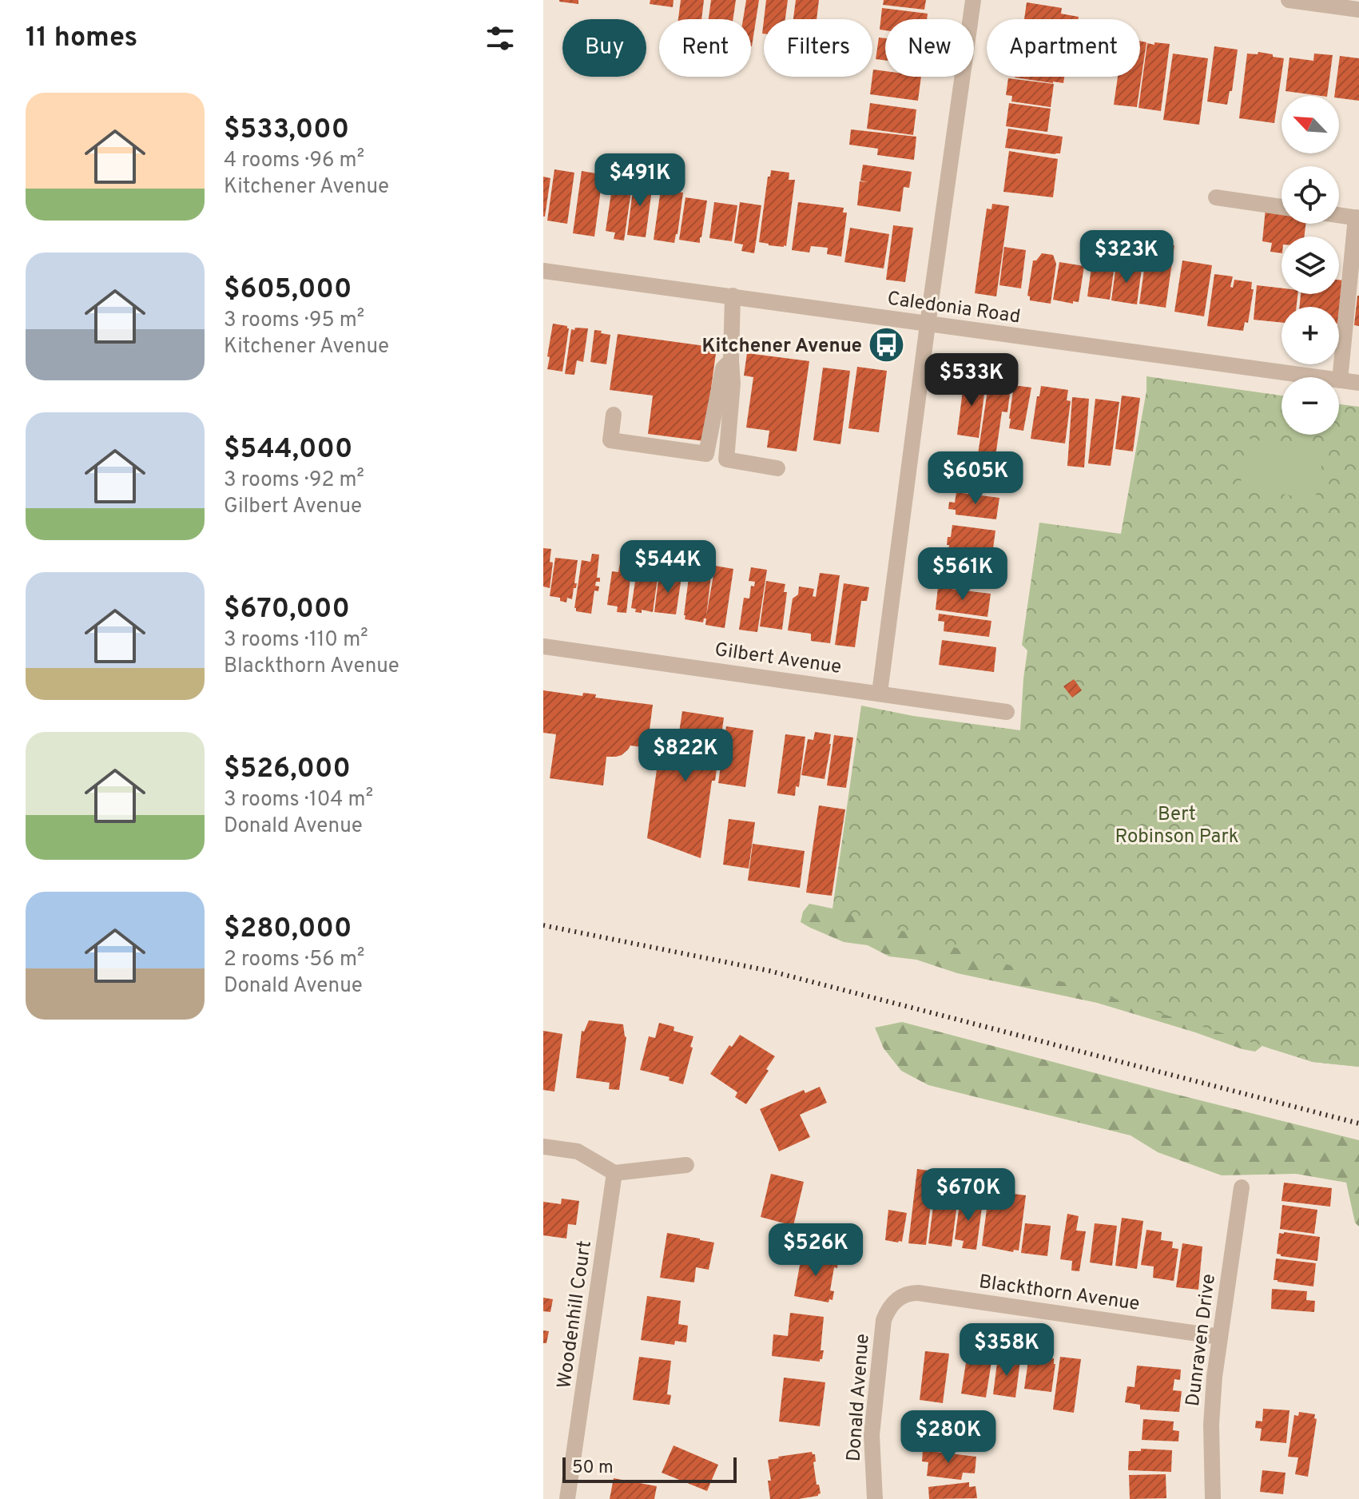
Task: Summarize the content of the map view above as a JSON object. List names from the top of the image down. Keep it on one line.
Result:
{"streets":{"street":["Caledonia Road","Gilbert Avenue","Blackthorn Avenue","Woodenhill Court","Dunraven Drive","Donald Avenue"]},"crossings":[["Blackthorn Avenue","Dunraven Drive"],["Blackthorn Avenue","Donald Avenue"]],"parks":["Bert Robinson Park"],"places":{"bus stop":["Kitchener Avenue"]},"scale_bar":"50 m","north":"top left","page":{"heading":"11 homes","chip":["Buy","Rent","Filters","New","Apartment"],"list":[{"name":"$533,000","note":"4 rooms · 96 m² · Kitchener Avenue"},{"name":"$605,000","note":"3 rooms · 95 m² · Kitchener Avenue"},{"name":"$544,000","note":"3 rooms · 92 m² · Gilbert Avenue"},{"name":"$670,000","note":"3 rooms · 110 m² · Blackthorn Avenue"},{"name":"$526,000","note":"3 rooms · 104 m² · Donald Avenue"},{"name":"$280,000","note":"2 rooms · 56 m² · Donald Avenue"}],"map_buttons":["+","−"],"price":["$491K","$323K","$533K","$605K","$544K","$561K","$822K","$670K","$526K","$358K","$280K"],"scale":"50 m"}}
